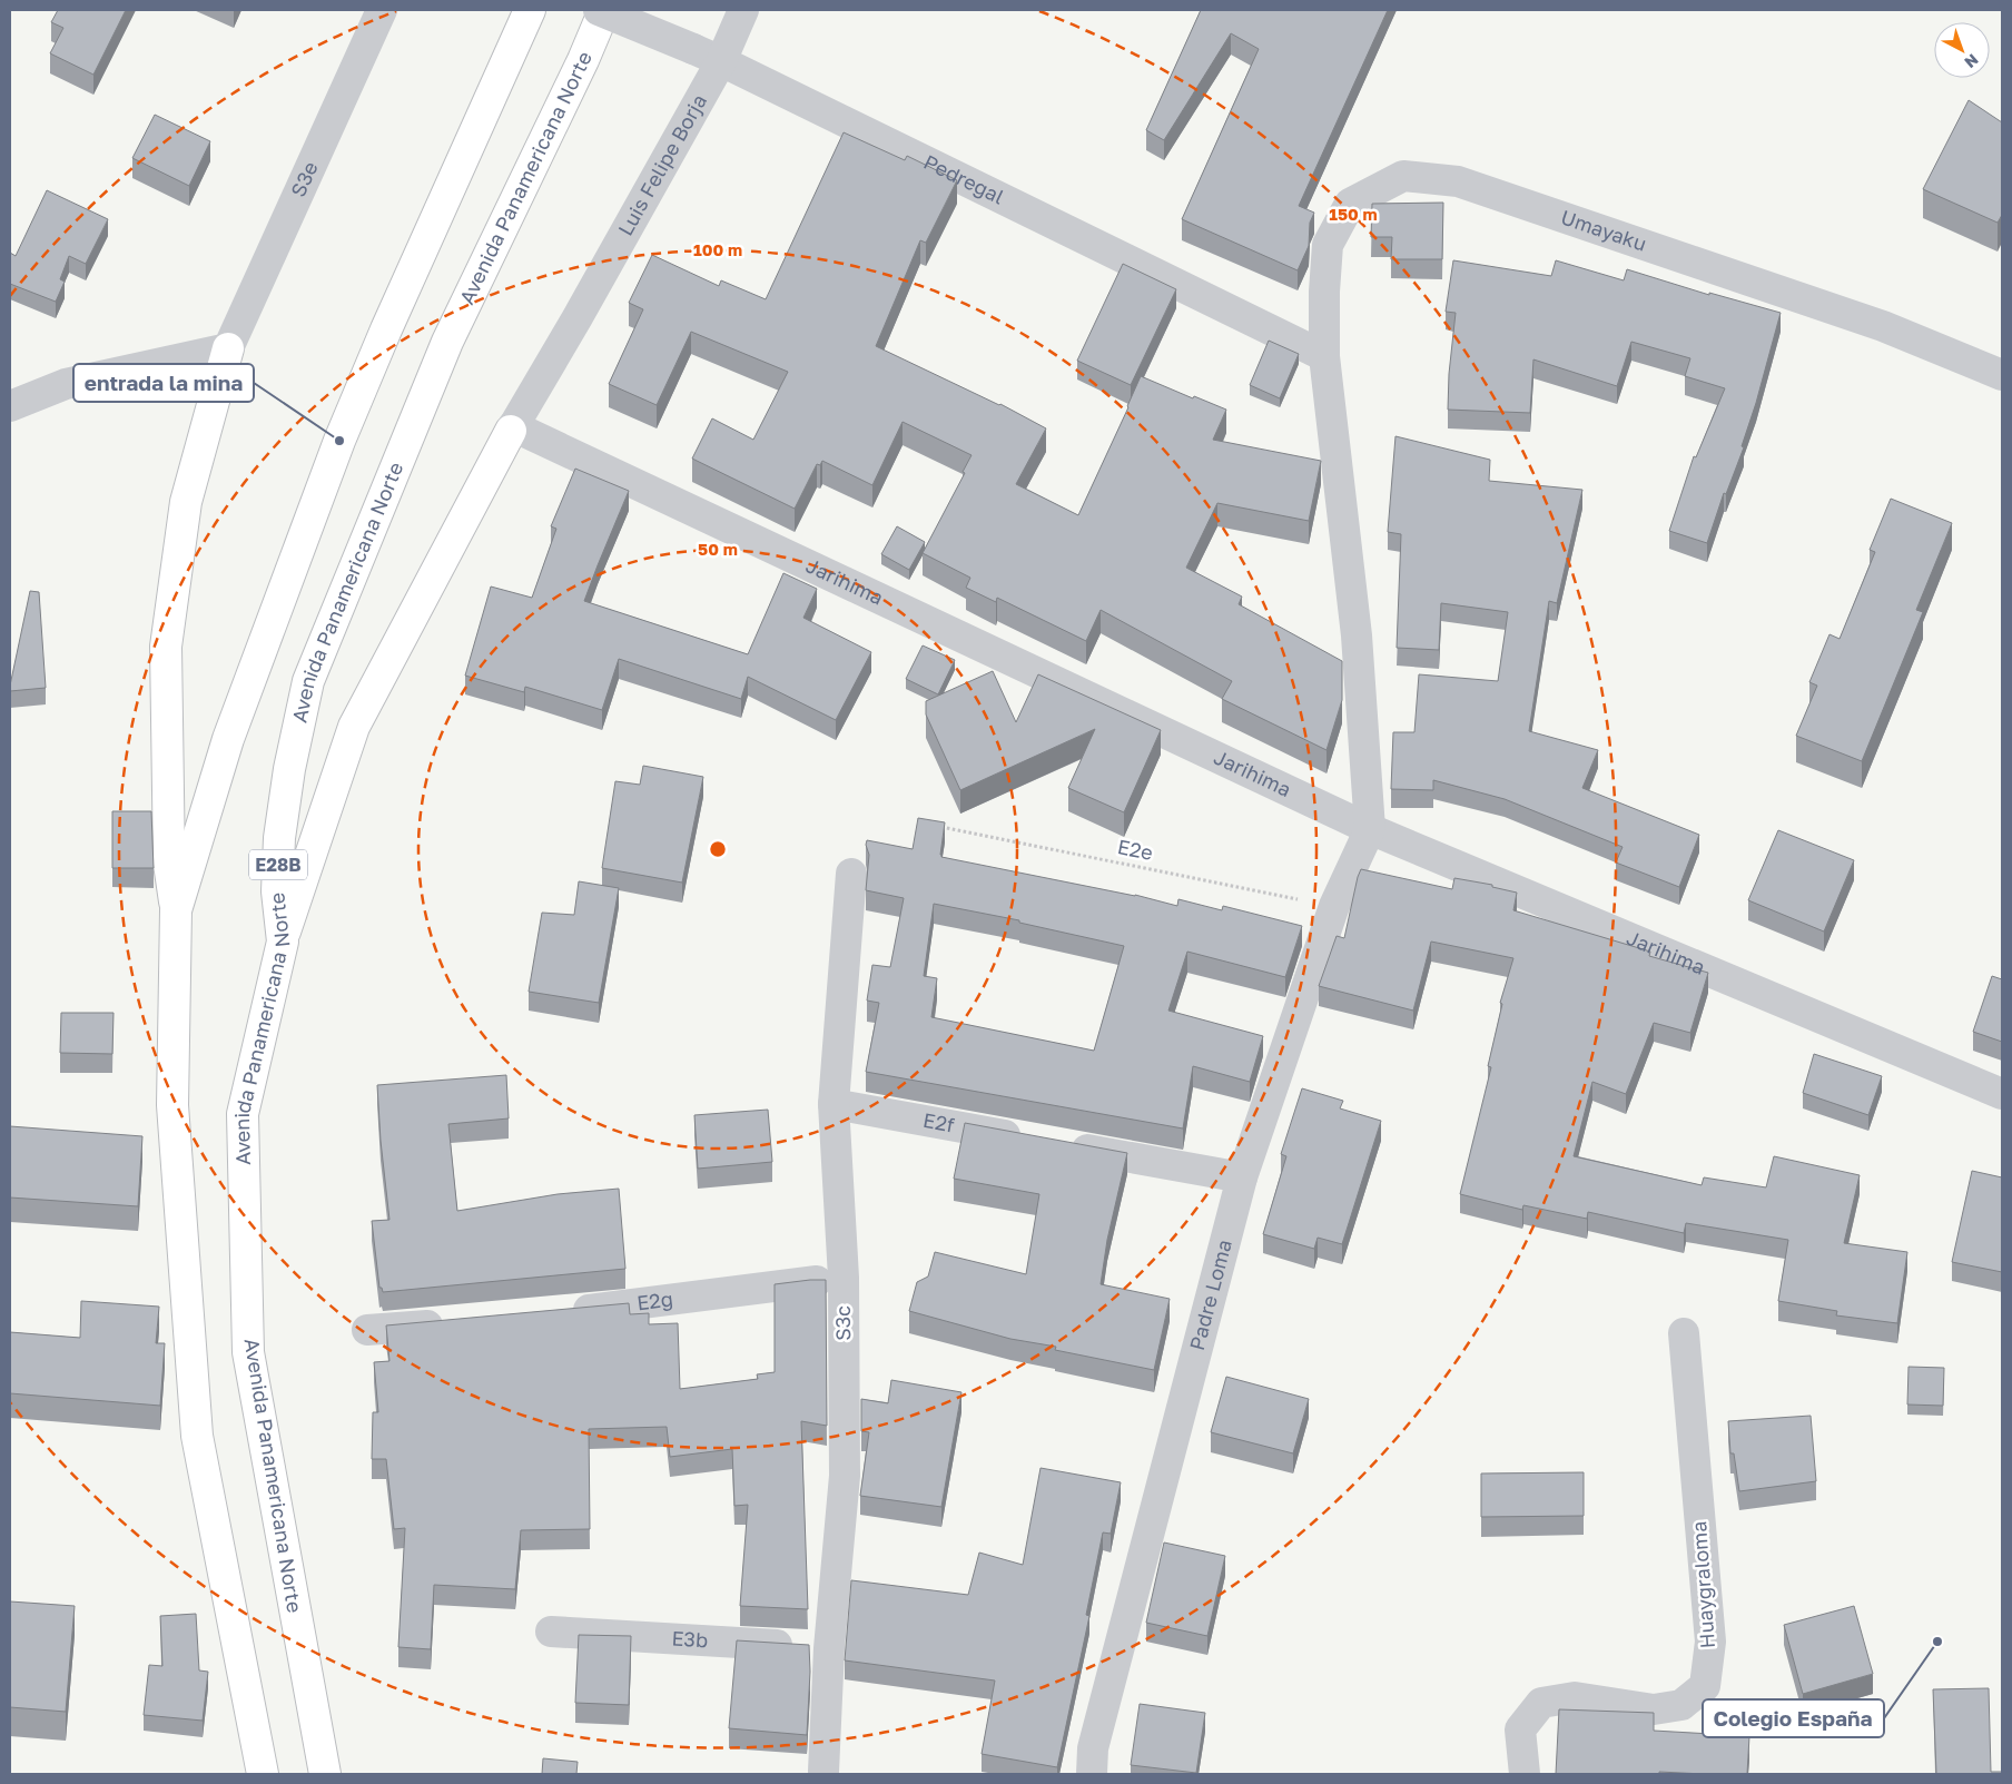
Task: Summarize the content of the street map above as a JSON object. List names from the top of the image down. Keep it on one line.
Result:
{"streets":{"highway":["Avenida Panamericana Norte","E28B"],"street":["Luis Felipe Borja","S3e","Pedregal","Umayaku","Jarihima","E2f","Padre Loma","E2g","S3c","Huaygraloma","E3b"],"path":["E2e"]},"crossings":[["Luis Felipe Borja","Pedregal"],["Luis Felipe Borja","Jarihima"],["Pedregal","Umayaku"],["Umayaku","Jarihima"],["Umayaku","Padre Loma"],["Jarihima","Padre Loma"],["E2e","Padre Loma"],["E2f","S3c"],["E2g","S3c"],["S3c","E3b"]],"places":["entrada la mina","Colegio España"],"north":"bottom right","rings":["150 m","100 m","50 m"]}
